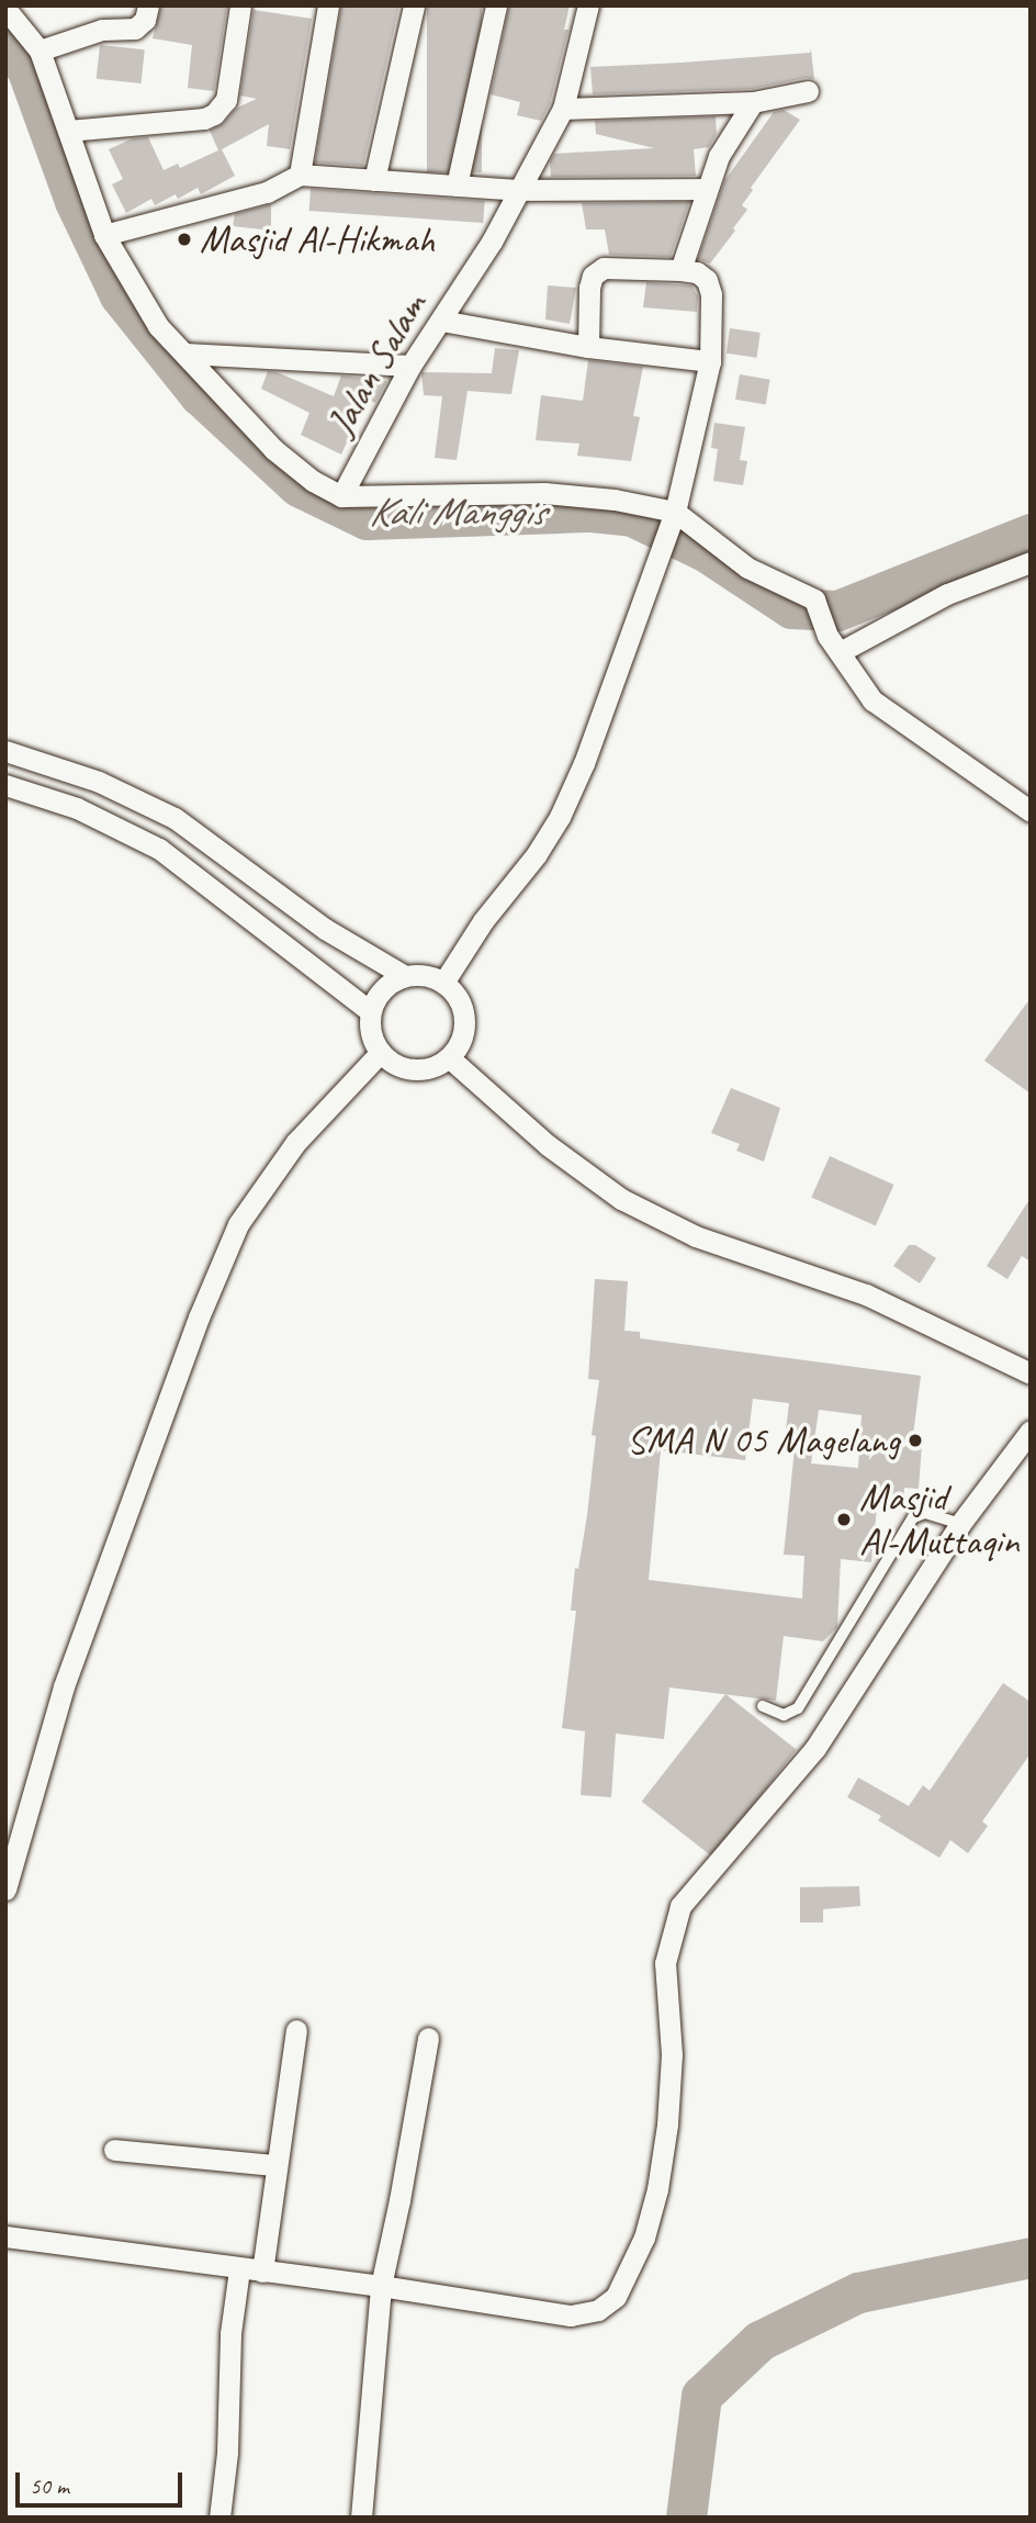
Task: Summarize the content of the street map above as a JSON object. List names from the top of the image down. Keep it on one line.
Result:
{"streets":{"street":["Jalan Salam"]},"water":["Kali Manggis"],"places":["Masjid Al-Hikmah","SMA N 05 Magelang","Masjid Al-Muttaqin"],"scale_bar":"50 m"}
